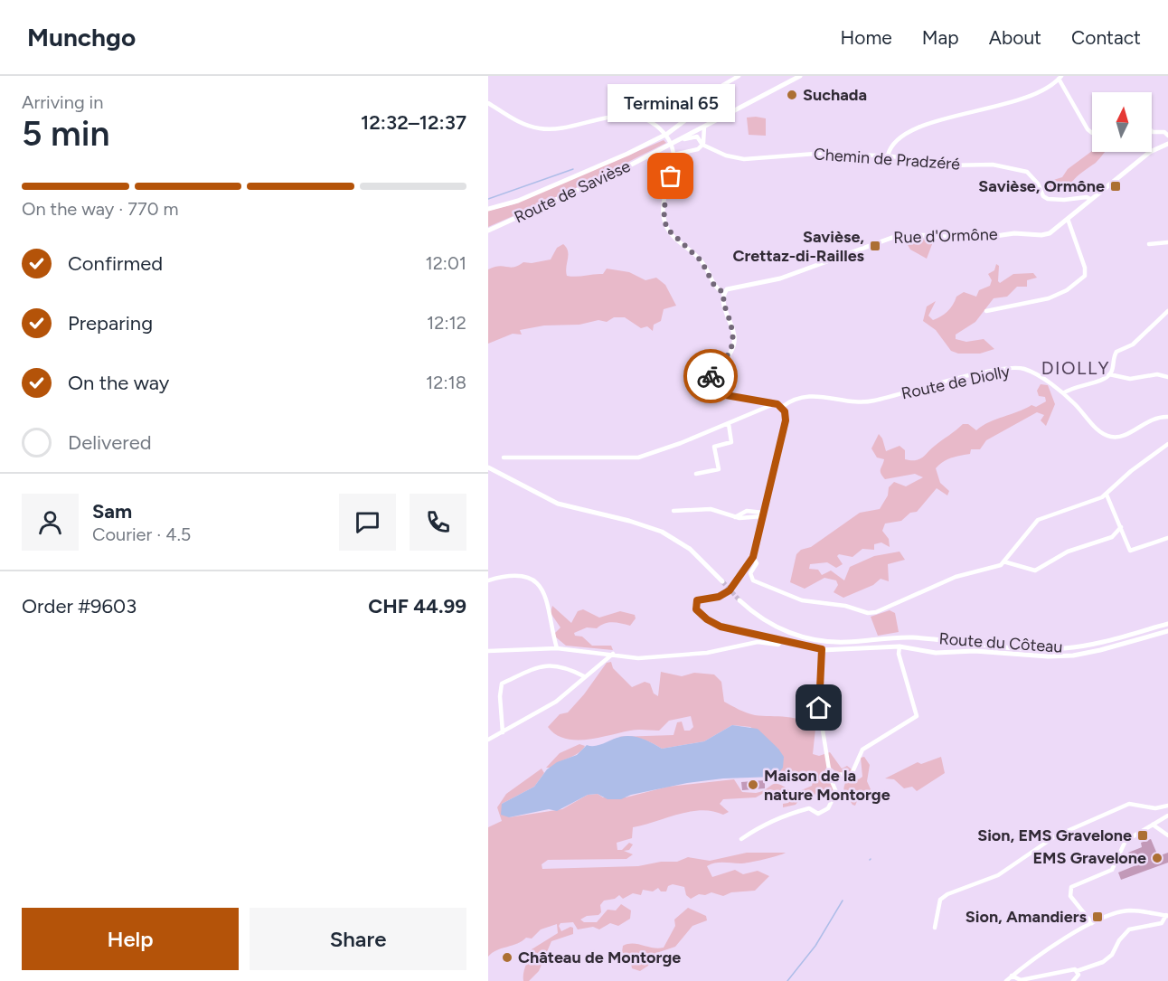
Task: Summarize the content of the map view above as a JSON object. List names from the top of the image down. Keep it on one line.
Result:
{"streets":{"street":["Chemin de Pradzéré","Route de Savièse","Rue d'Ormône","Route de Diolly","Route du Côteau"]},"crossings":[["Chemin de Pradzéré","Route de Savièse"],["Chemin de Pradzéré","Rue d'Ormône"]],"districts":["DIOLLY"],"places":{"other":["Suchada","Terminal 65","Maison de la nature Montorge","EMS Gravelone","Château de Montorge"],"transit":["Savièse, Ormône","Savièse, Crettaz-di-Railles","Sion, EMS Gravelone","Sion, Amandiers"]},"north":"top","page":{"header":"Munchgo","nav":["Home","Map","About","Contact"],"heading":["5 min","Arriving in","12:32–12:37"],"panel":["Sam","Courier · 4.5","Order #9603","CHF 44.99"],"bubble":"Terminal 65","bar":"On the way · 770 m","list":[["Confirmed","12:01"],["Preparing","12:12"],["On the way","12:18"],"Delivered"],"buttons":["Help","Share"]}}
